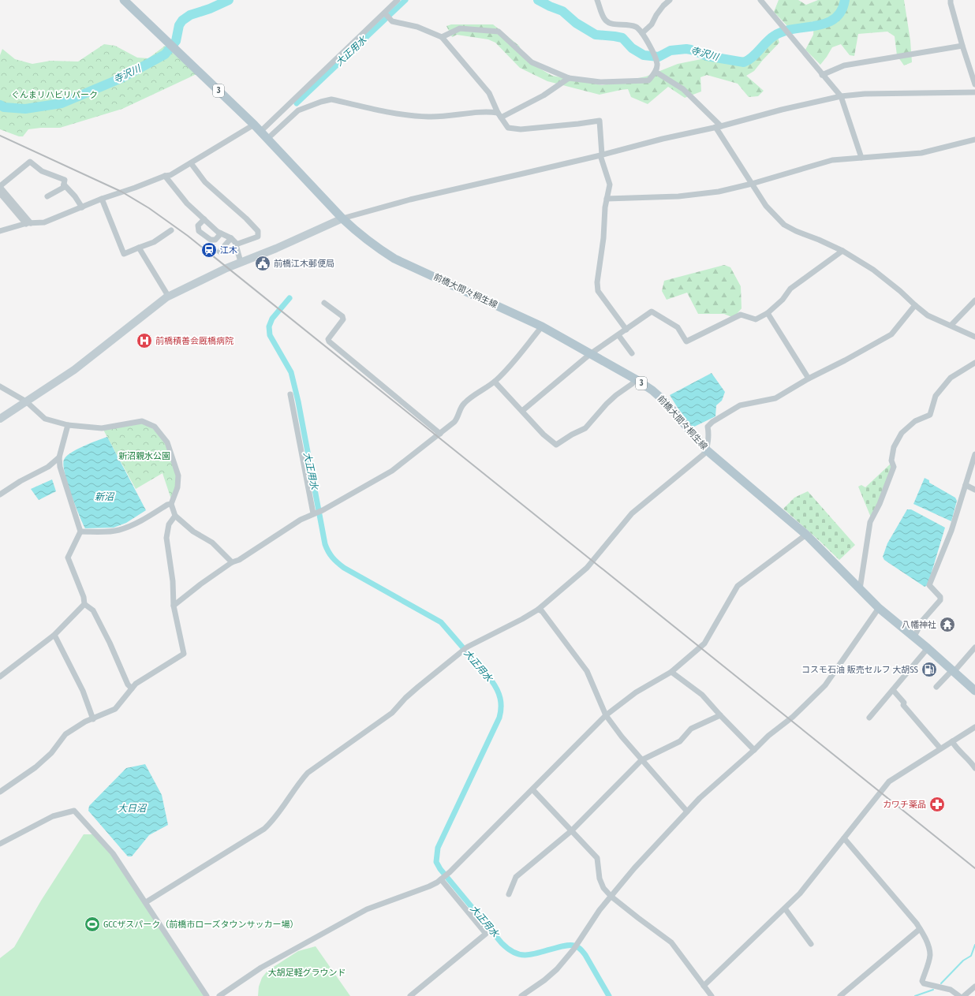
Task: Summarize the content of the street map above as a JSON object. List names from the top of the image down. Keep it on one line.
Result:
{"streets":{"main road":["3","前橋大間々桐生線"]},"water":["大正用水","寺沢川","新沼","大日沼"],"parks":["ぐんまリハビリパーク","新沼親水公園","大胡足軽グラウンド"],"places":{"station":["江木"],"public building":["前橋江木郵便局"],"hospital":["前橋積善会厩橋病院"],"temple":["八幡神社"],"fuel station":["コスモ石油 販売セルフ 大胡SS"],"pharmacy":["カワチ薬品"],"sports":["GCCザスパーク（前橋市ローズタウンサッカー場）"]}}
